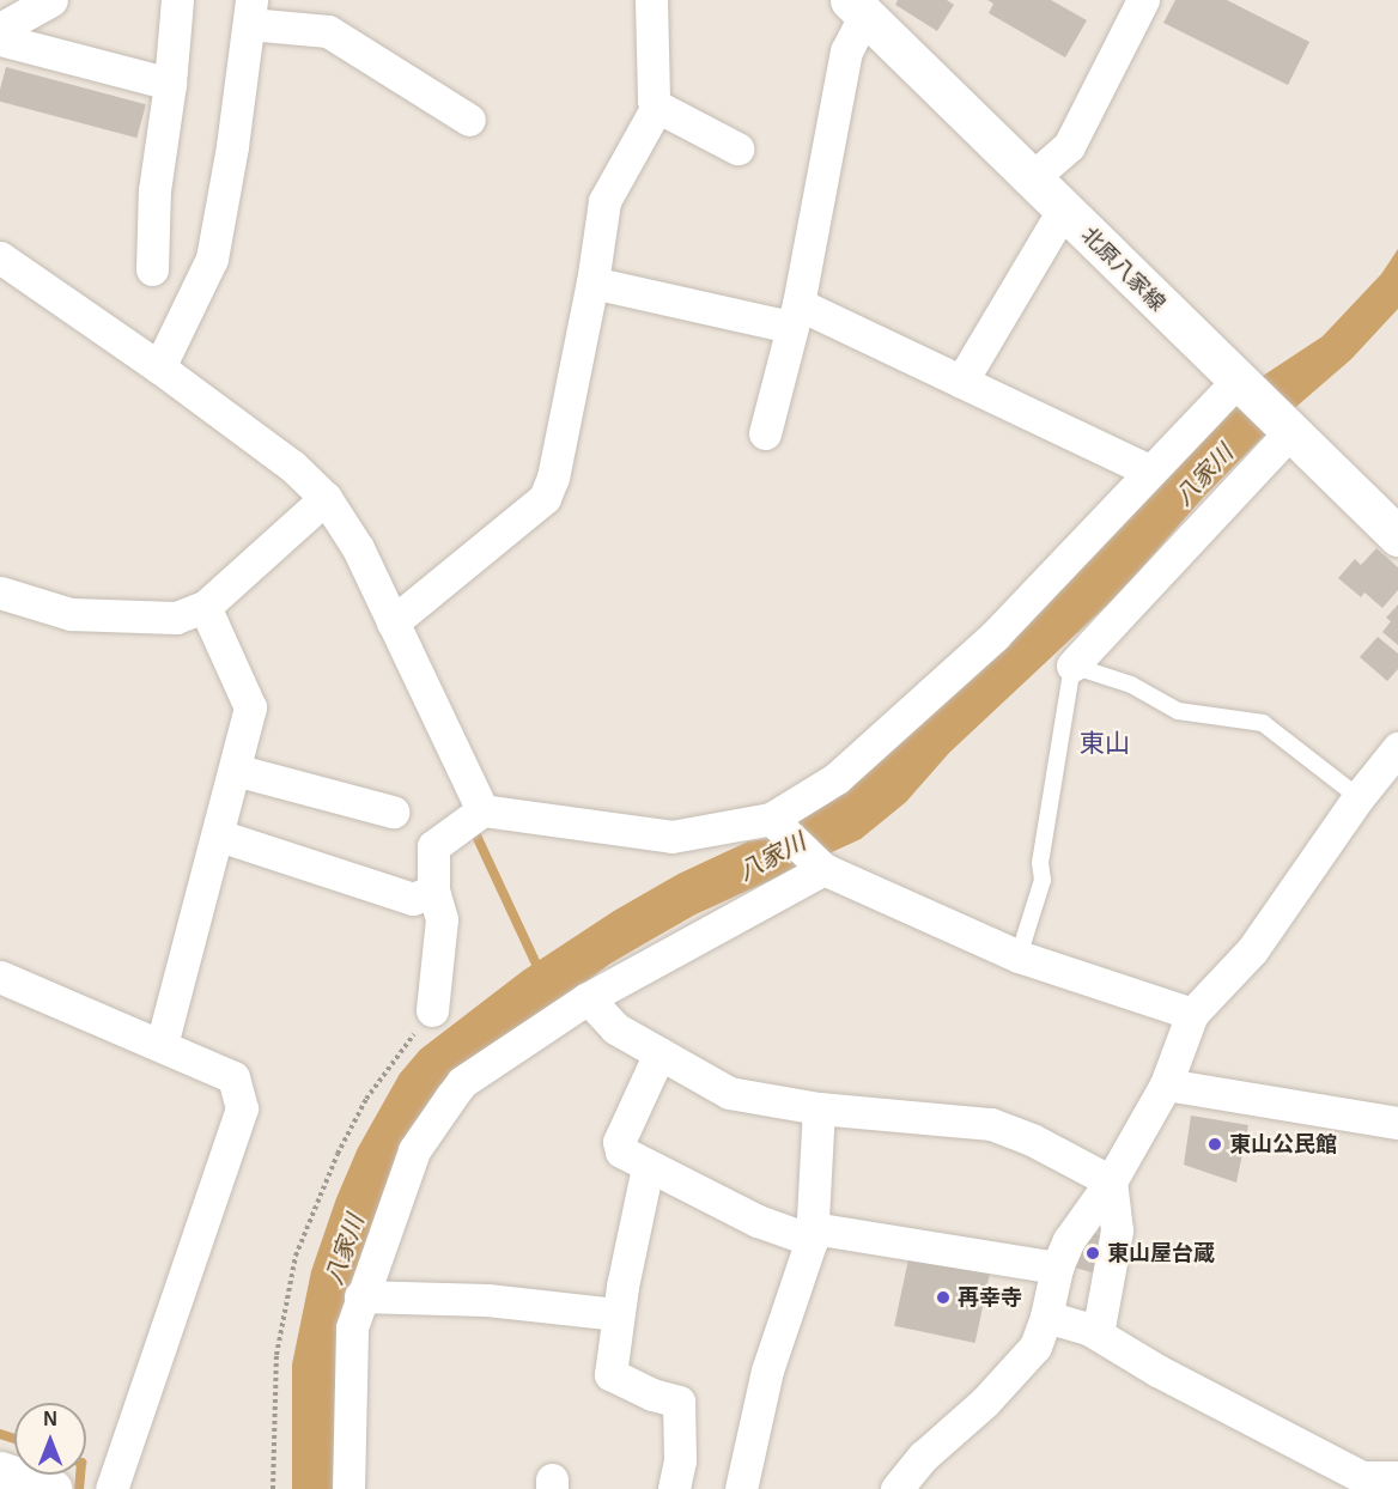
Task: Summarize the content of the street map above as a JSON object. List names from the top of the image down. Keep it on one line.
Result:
{"streets":{"main road":["北原八家線"]},"districts":["東山"],"water":["八家川"],"places":["東山公民館","東山屋台蔵","再幸寺"],"north":"top"}
